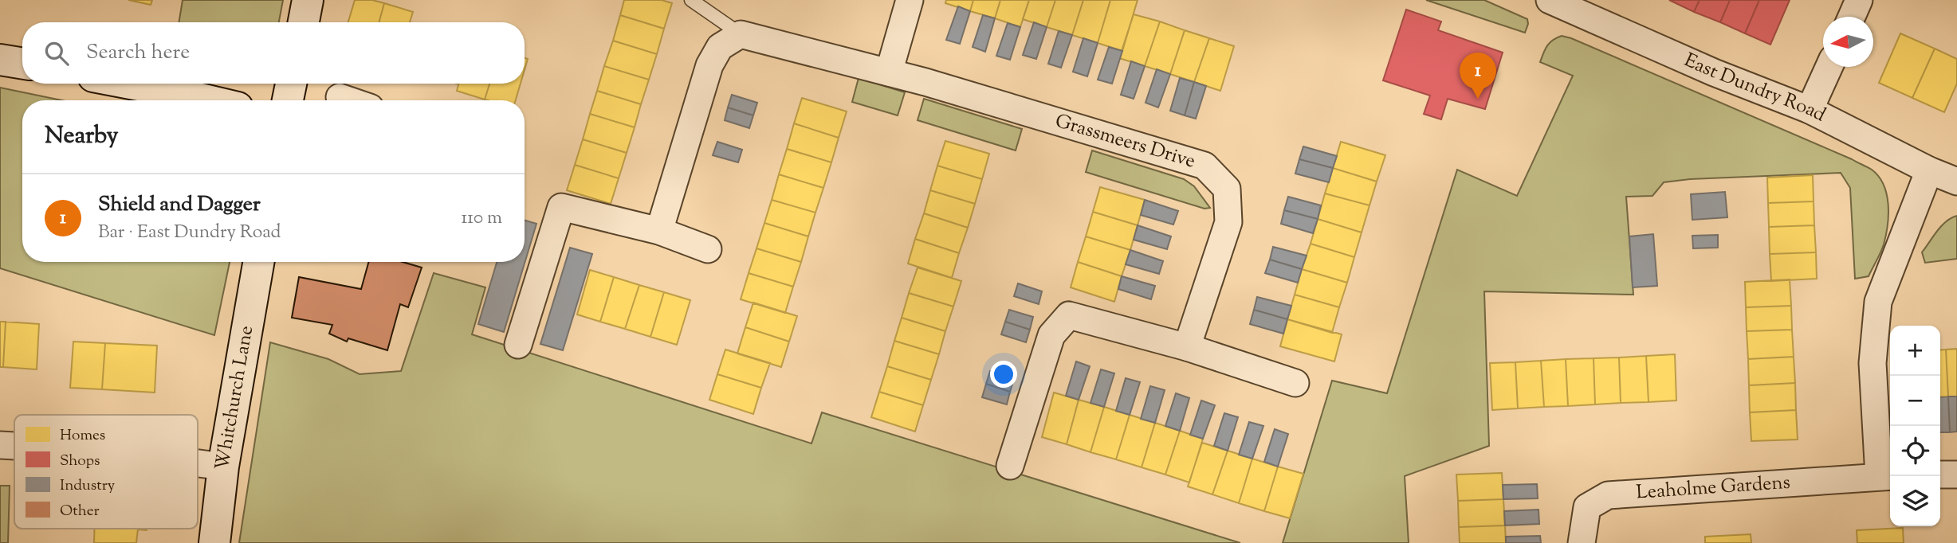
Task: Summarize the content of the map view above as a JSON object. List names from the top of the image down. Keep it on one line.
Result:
{"streets":{"street":["East Dundry Road","Grassmeers Drive","Whitchurch Lane","Leaholme Gardens"]},"crossings":[["East Dundry Road","Leaholme Gardens"]],"legend":["Homes","Shops","Industry","Other"],"north":"left","page":{"search":"Search here","pins":"1","heading":"Nearby","list":[{"mark":"1","name":"Shield and Dagger","note":"Bar · East Dundry Road","value":"110 m"}],"map_buttons":["+","−"]}}
